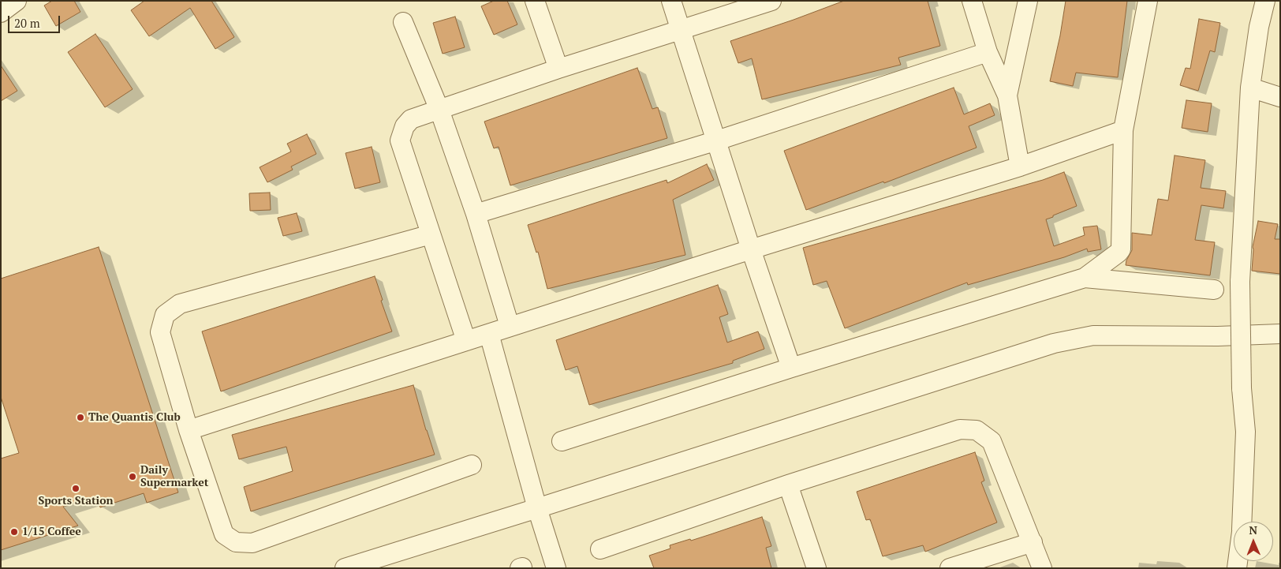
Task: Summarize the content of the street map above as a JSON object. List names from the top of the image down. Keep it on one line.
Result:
{"places":["The Quantis Club","Daily Supermarket","Sports Station","1/15 Coffee"],"scale_bar":"20 m","north":"top"}
